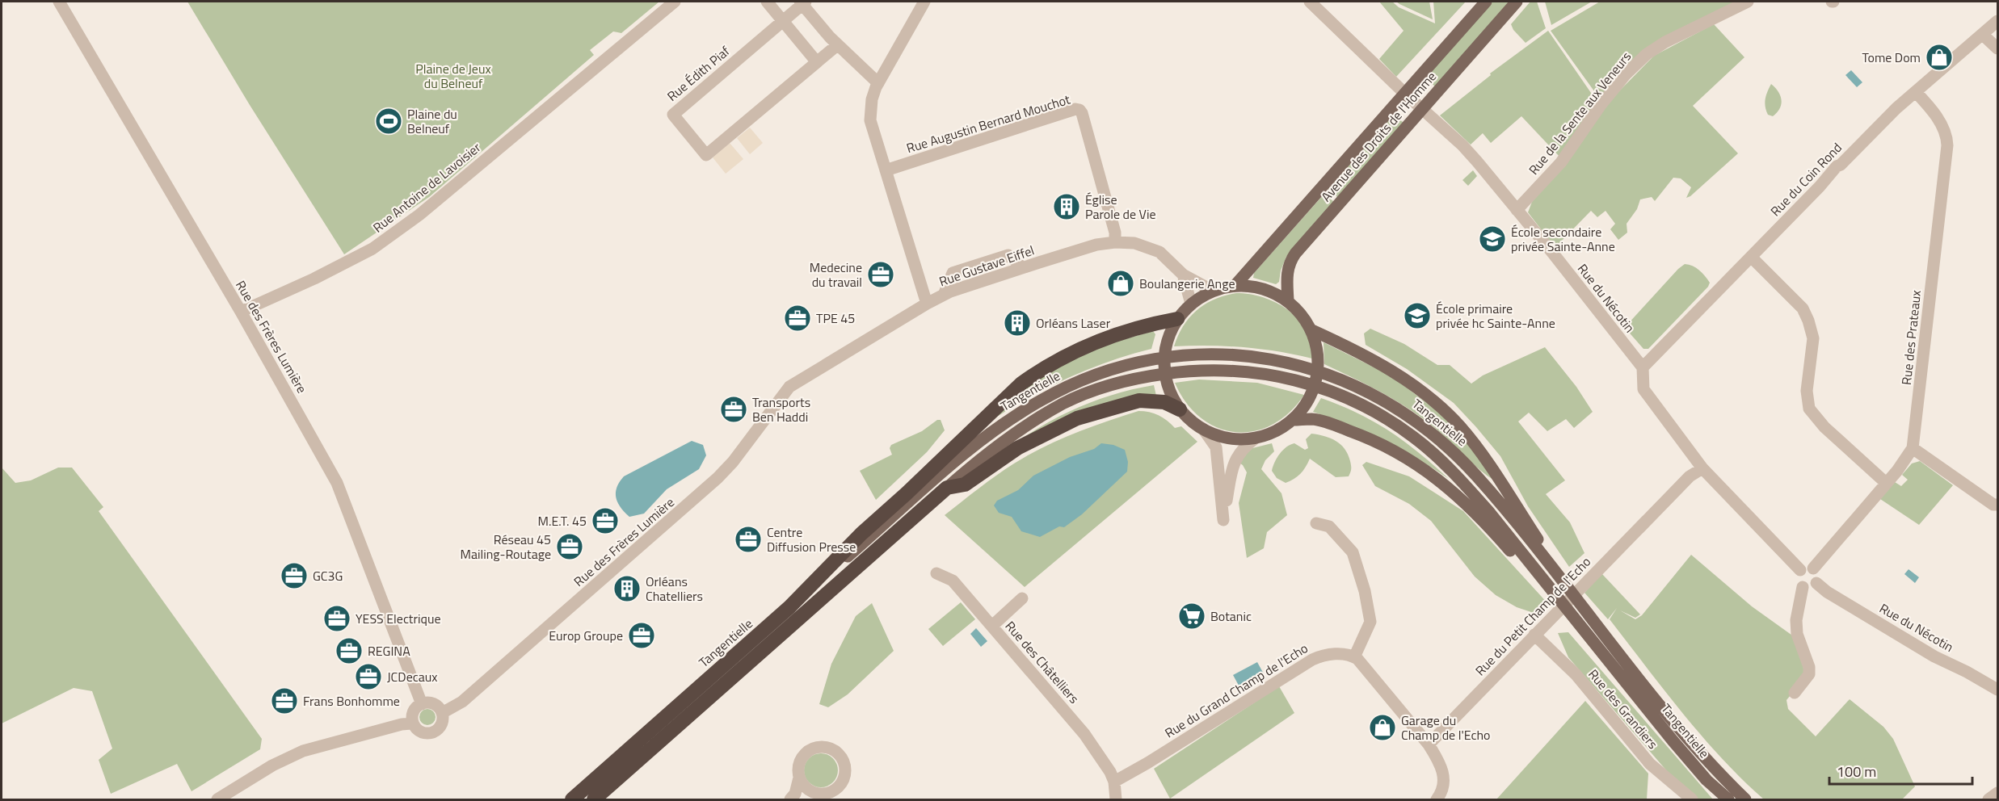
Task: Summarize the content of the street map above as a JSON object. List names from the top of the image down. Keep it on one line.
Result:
{"streets":{"highway":["Tangentielle"],"main road":["Avenue des Droits de l'Homme"],"street":["Rue Édith Piaf","Rue de la Sente aux Veneurs","Rue Augustin Bernard Mouchot","Rue du Coin Rond","Rue Antoine de Lavoisier","Rue Gustave Eiffel","Rue du Nécotin","Rue des Frères Lumière","Rue des Prateaux","Rue du Petit Champ de l'Echo","Rue des Châtelliers","Rue du Grand Champ de l'Echo","Rue des Grandiers"]},"crossings":[["Rue de la Sente aux Veneurs","Rue du Nécotin"],["Rue Augustin Bernard Mouchot","Rue Gustave Eiffel"],["Avenue des Droits de l'Homme","Rue Gustave Eiffel"],["Avenue des Droits de l'Homme","Rue du Nécotin"],["Rue du Coin Rond","Rue du Nécotin"],["Rue du Coin Rond","Rue des Prateaux"],["Rue Antoine de Lavoisier","Rue des Frères Lumière"],["Rue Gustave Eiffel","Rue des Frères Lumière"],["Rue du Petit Champ de l'Echo","Rue des Grandiers"],["Rue des Châtelliers","Rue du Grand Champ de l'Echo"]],"parks":["Plaine de Jeux du Belneuf"],"places":{"shop":["Tome Dom","Boulangerie Ange","Garage du Champ de l'Echo"],"sports":["Plaine du Belneuf"],"building":["Église Parole de Vie","Orléans Laser","Orléans Chatelliers"],"school or university":["École secondaire privée Sainte-Anne","École primaire privée hc Sainte-Anne"],"office":["Medecine du travail","TPE 45","Transports Ben Haddi","M.E.T. 45","Centre Diffusion Presse","Réseau 45 Mailing-Routage","GC3G","YESS Electrique","Europ Groupe","REGINA","JCDecaux","Frans Bonhomme"],"supermarket":["Botanic"]},"scale_bar":"100 m"}
